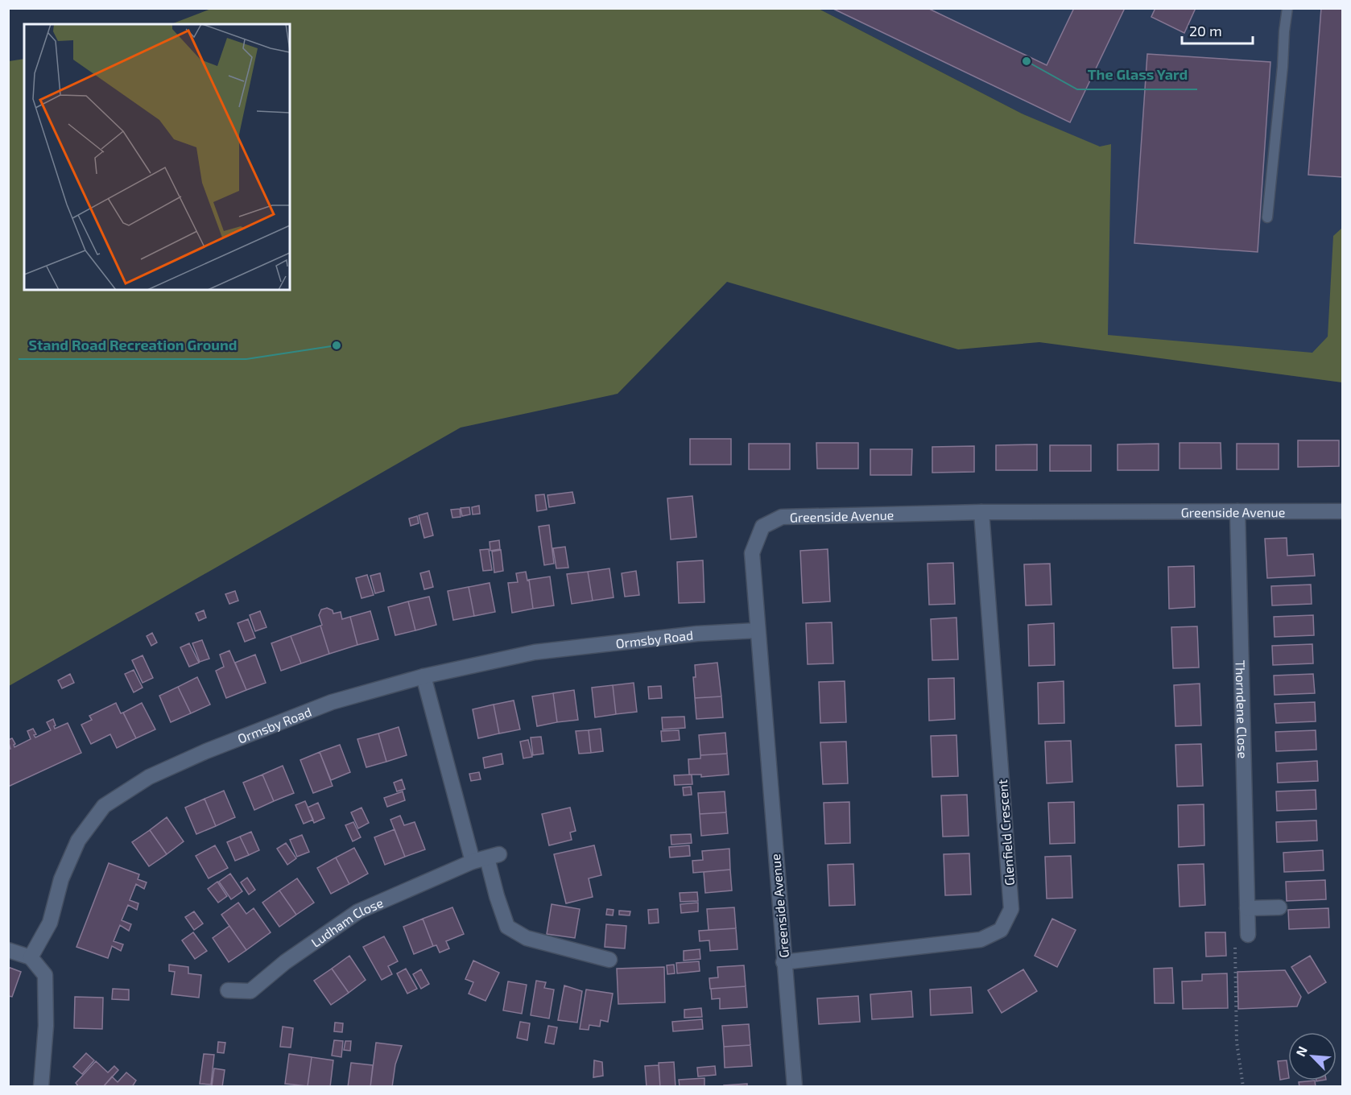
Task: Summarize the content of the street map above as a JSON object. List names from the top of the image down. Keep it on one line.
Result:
{"streets":{"street":["Greenside Avenue","Ormsby Road","Thorndene Close","Glenfield Crescent","Ludham Close"]},"crossings":[["Greenside Avenue","Ormsby Road"],["Greenside Avenue","Thorndene Close"],["Greenside Avenue","Glenfield Crescent"]],"places":["The Glass Yard","Stand Road Recreation Ground"],"scale_bar":"20 m","north":"top left"}
